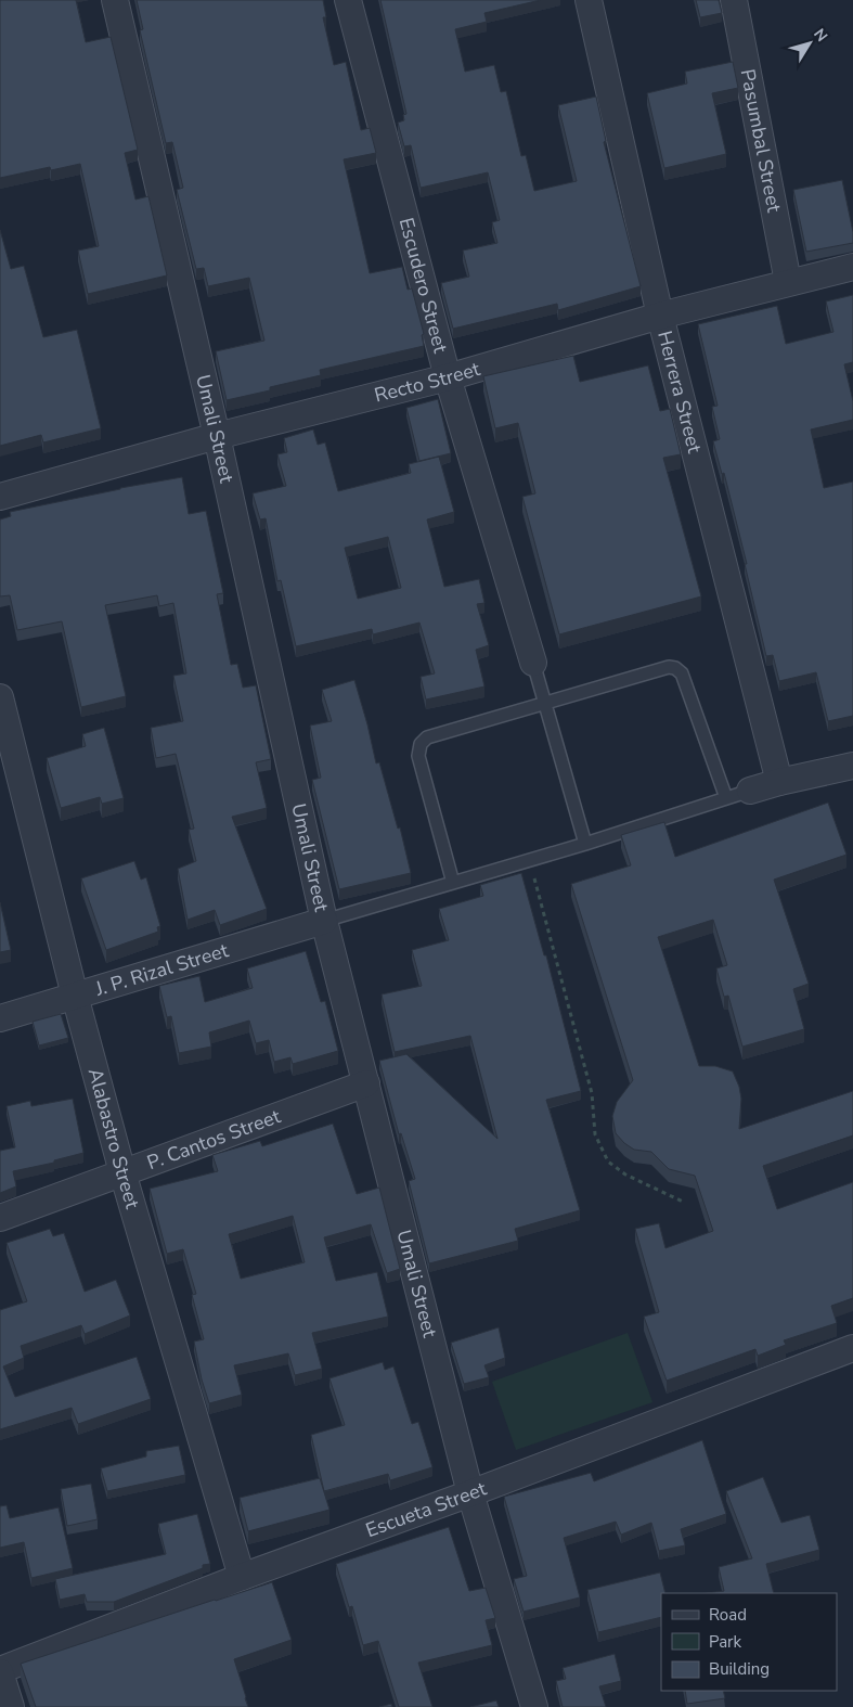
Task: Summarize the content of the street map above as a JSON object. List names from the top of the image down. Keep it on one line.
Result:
{"streets":{"street":["Pasumbal Street","Escudero Street","Recto Street","Herrera Street","Umali Street","J. P. Rizal Street","Alabastro Street","P. Cantos Street","Escueta Street"]},"crossings":[["Pasumbal Street","Recto Street"],["Escudero Street","Recto Street"],["Recto Street","Herrera Street"],["Recto Street","Umali Street"],["Umali Street","J. P. Rizal Street"],["Umali Street","P. Cantos Street"],["Umali Street","Escueta Street"],["J. P. Rizal Street","Alabastro Street"],["Alabastro Street","P. Cantos Street"],["Alabastro Street","Escueta Street"]],"legend":["Road","Park","Building"],"north":"top right"}
